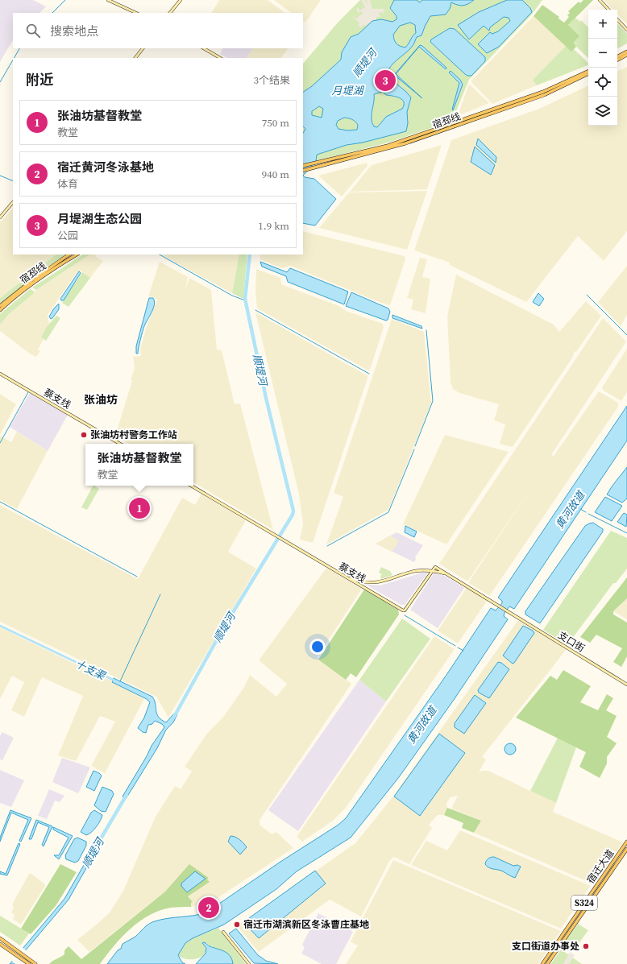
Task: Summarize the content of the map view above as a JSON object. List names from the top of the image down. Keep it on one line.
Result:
{"streets":{"main road":["宿邳线","宿迁大道","S324"],"street":["蔡支线","支口街"]},"crossings":[["蔡支线","支口街"]],"districts":["张油坊"],"water":["顺堤河","月堤湖","黄河故道","十支渠"],"places":["张油坊村警务工作站","宿迁市湖滨新区冬泳曹庄基地","支口街道办事处"],"page":{"map_buttons":["+","−"],"search":"搜索地点","heading":["附近","3个结果"],"pins":["3","1","2"],"list":[{"mark":"1","name":"张油坊基督教堂","note":"教堂","value":"750 m"},{"mark":"2","name":"宿迁黄河冬泳基地","note":"体育","value":"940 m"},{"mark":"3","name":"月堤湖生态公园","note":"公园","value":"1.9 km"}],"popup":["张油坊基督教堂","教堂"]}}
